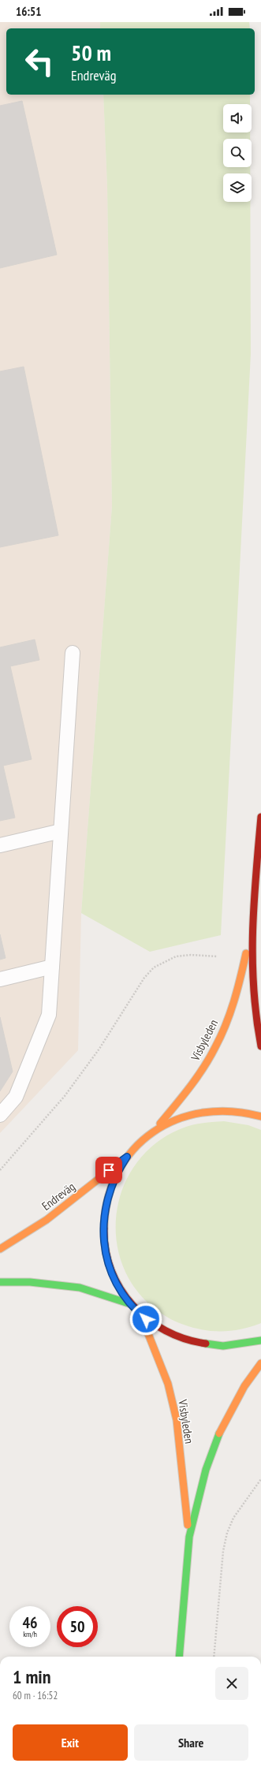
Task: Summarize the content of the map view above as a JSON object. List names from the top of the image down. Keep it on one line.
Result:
{"streets":{"main road":["Visbyleden","Endreväg"]},"page":{"status":"16:51","turn":["50 m","Endreväg"],"speed":"46 km/h","limit":"50","heading":["1 min","60 m · 16:52"],"buttons":["Exit","Share"]}}
